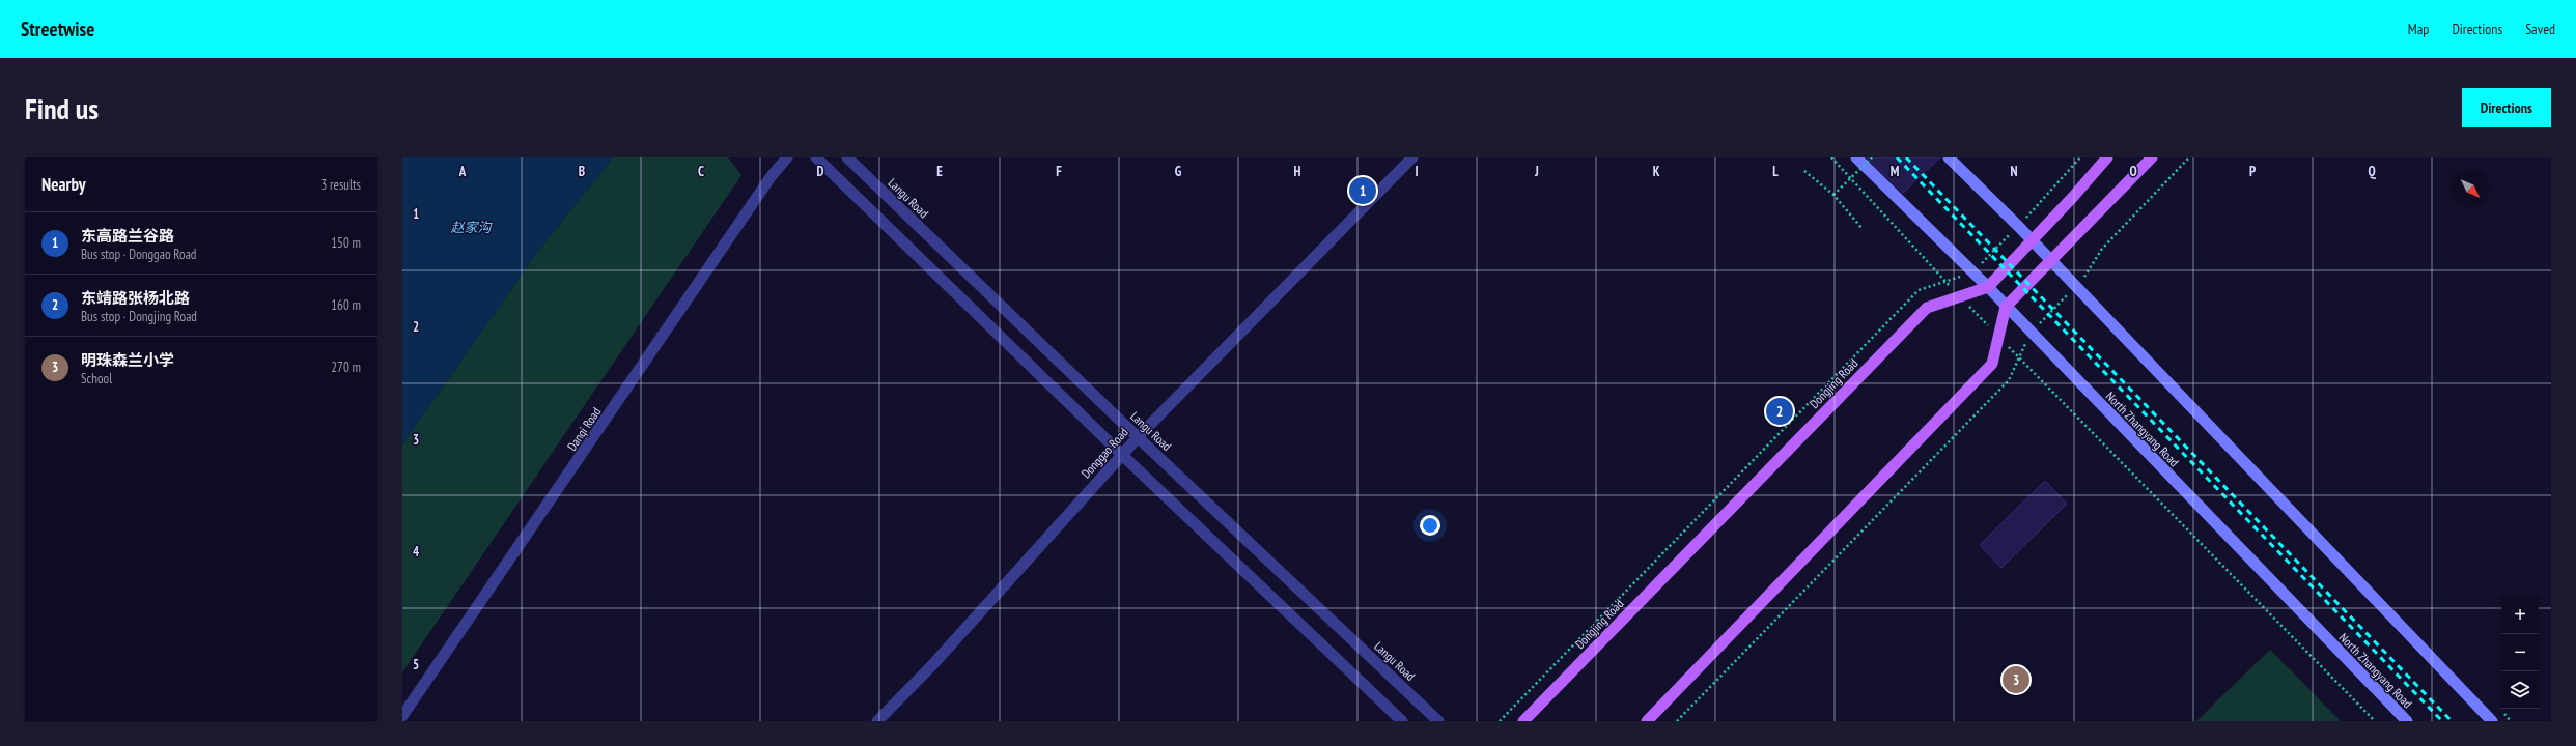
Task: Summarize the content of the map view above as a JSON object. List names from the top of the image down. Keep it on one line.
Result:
{"streets":{"main road":["Dongjing Road","North Zhangyang Road"],"street":["Langu Road","Danqi Road","Donggao Road"]},"crossings":[["Langu Road","Donggao Road"],["Dongjing Road","North Zhangyang Road"]],"water":["赵家沟"],"north":"bottom right","page":{"header":"Streetwise","nav":["Map","Directions","Saved"],"buttons":"Directions","title":"Find us","heading":["Nearby","3 results"],"pins":["1","2","3"],"list":[{"mark":"1","name":"东高路兰谷路","note":"Bus stop · Donggao Road","value":"150 m"},{"mark":"2","name":"东靖路张杨北路","note":"Bus stop · Dongjing Road","value":"160 m"},{"mark":"3","name":"明珠森兰小学","note":"School","value":"270 m"}],"map_buttons":["+","−"]},"grid":{"columns":["A","B","C","D","E","F","G","H","I","J","K","L","M","N","O","P","Q"],"rows":["1","2","3","4","5"]}}
